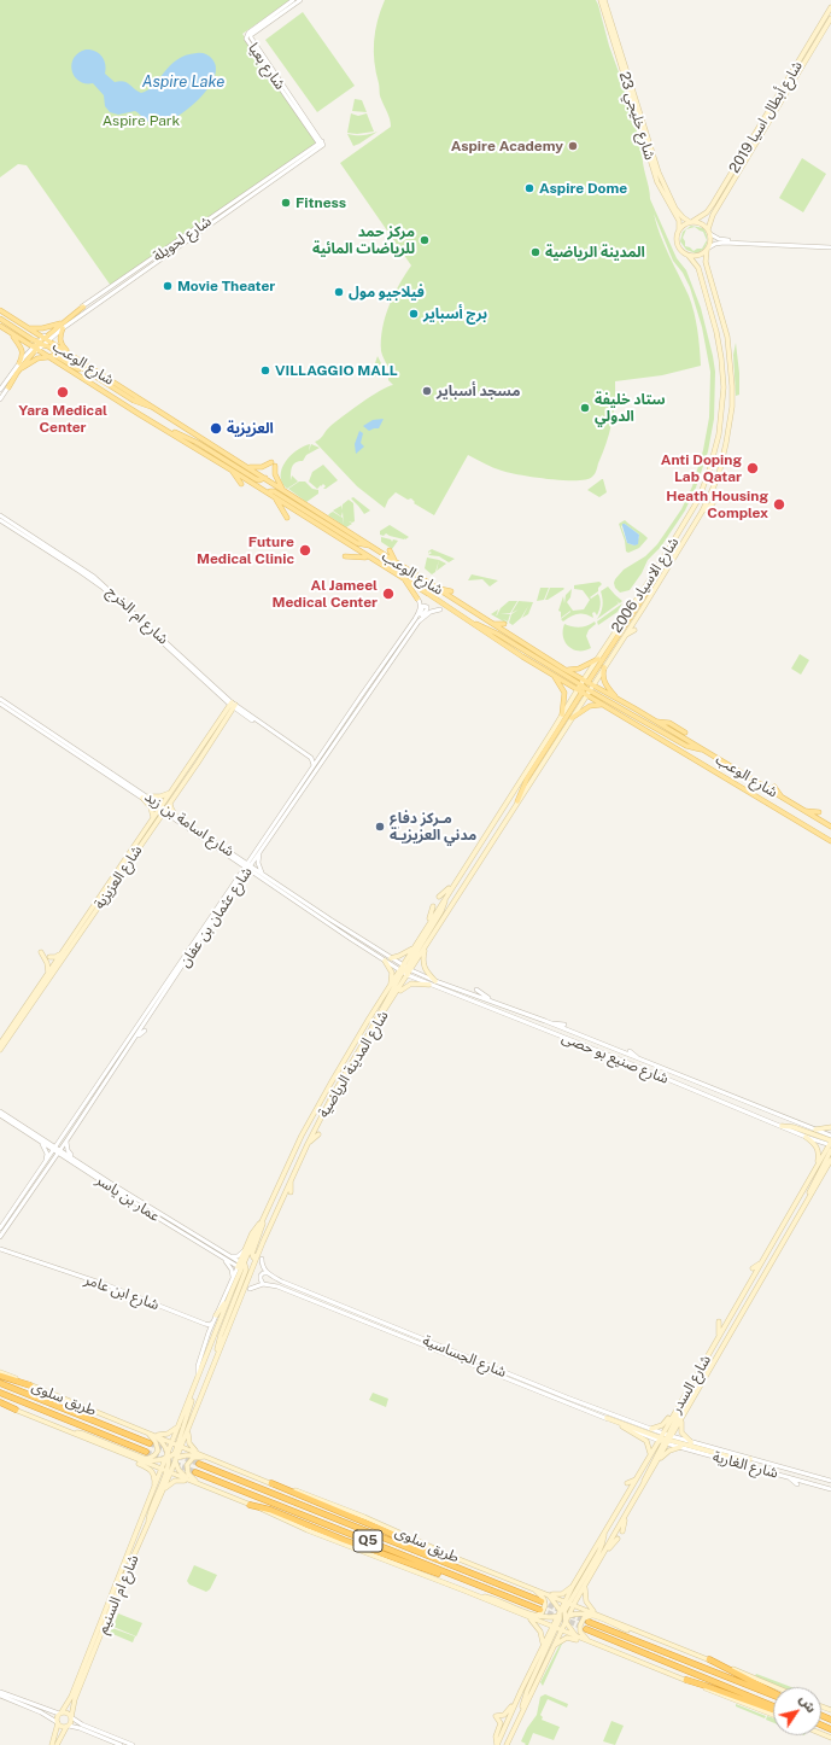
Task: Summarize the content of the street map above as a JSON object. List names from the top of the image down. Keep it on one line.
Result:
{"streets":{"highway":["طريق سلوى","Q5"],"main road":["شارع خليجي 23","شارع أبطال اسيا 2019","شارع الوعب","شارع الاسياد 2006","شارع العزيزية","شارع المدينة الرياضية","شارع السدر","شارع ام السنيم"],"street":["شارع بعيا","شارع لحويلة","شارع ام الخرج","شارع اسامة بن زيد","شارع عثمان بن عفان","شارع صنيع بو حصى","عمار بن ياسر","شارع ابن عامر","شارع الجساسية","شارع الغارية"]},"crossings":[["شارع بعيا","شارع لحويلة"],["شارع خليجي 23","شارع أبطال اسيا 2019"],["شارع خليجي 23","شارع الاسياد 2006"],["شارع أبطال اسيا 2019","شارع الاسياد 2006"],["شارع لحويلة","شارع الوعب"],["شارع الوعب","شارع الاسياد 2006"],["شارع الوعب","شارع المدينة الرياضية"],["شارع الاسياد 2006","شارع المدينة الرياضية"],["شارع ام الخرج","شارع العزيزية"],["شارع اسامة بن زيد","شارع العزيزية"],["شارع اسامة بن زيد","شارع عثمان بن عفان"],["شارع اسامة بن زيد","شارع صنيع بو حصى"],["شارع اسامة بن زيد","شارع المدينة الرياضية"],["شارع عثمان بن عفان","عمار بن ياسر"],["شارع صنيع بو حصى","شارع المدينة الرياضية"],["شارع صنيع بو حصى","شارع السدر"],["شارع المدينة الرياضية","عمار بن ياسر"],["شارع المدينة الرياضية","طريق سلوى"],["شارع المدينة الرياضية","شارع ام السنيم"],["شارع الجساسية","شارع السدر"],["شارع الجساسية","شارع الغارية"],["شارع السدر","طريق سلوى"],["شارع السدر","شارع الغارية"],["طريق سلوى","شارع ام السنيم"]],"water":["Aspire Lake"],"parks":["Aspire Park"],"places":["Aspire Academy","Aspire Dome","Fitness","مركز حمد للرياضات المائية","المدينة الرياضية","Movie Theater","فيلاجيو مول","برج أسباير","VILLAGGIO MALL","مسجد أسباير","Yara Medical Center","ستاد خليفة الدولي","العزيزية","Anti Doping Lab Qatar","Heath Housing Complex","Future Medical Clinic","Al Jameel Medical Center","مـركز دفاع مدني العزيزيـة"],"north":"top right"}
